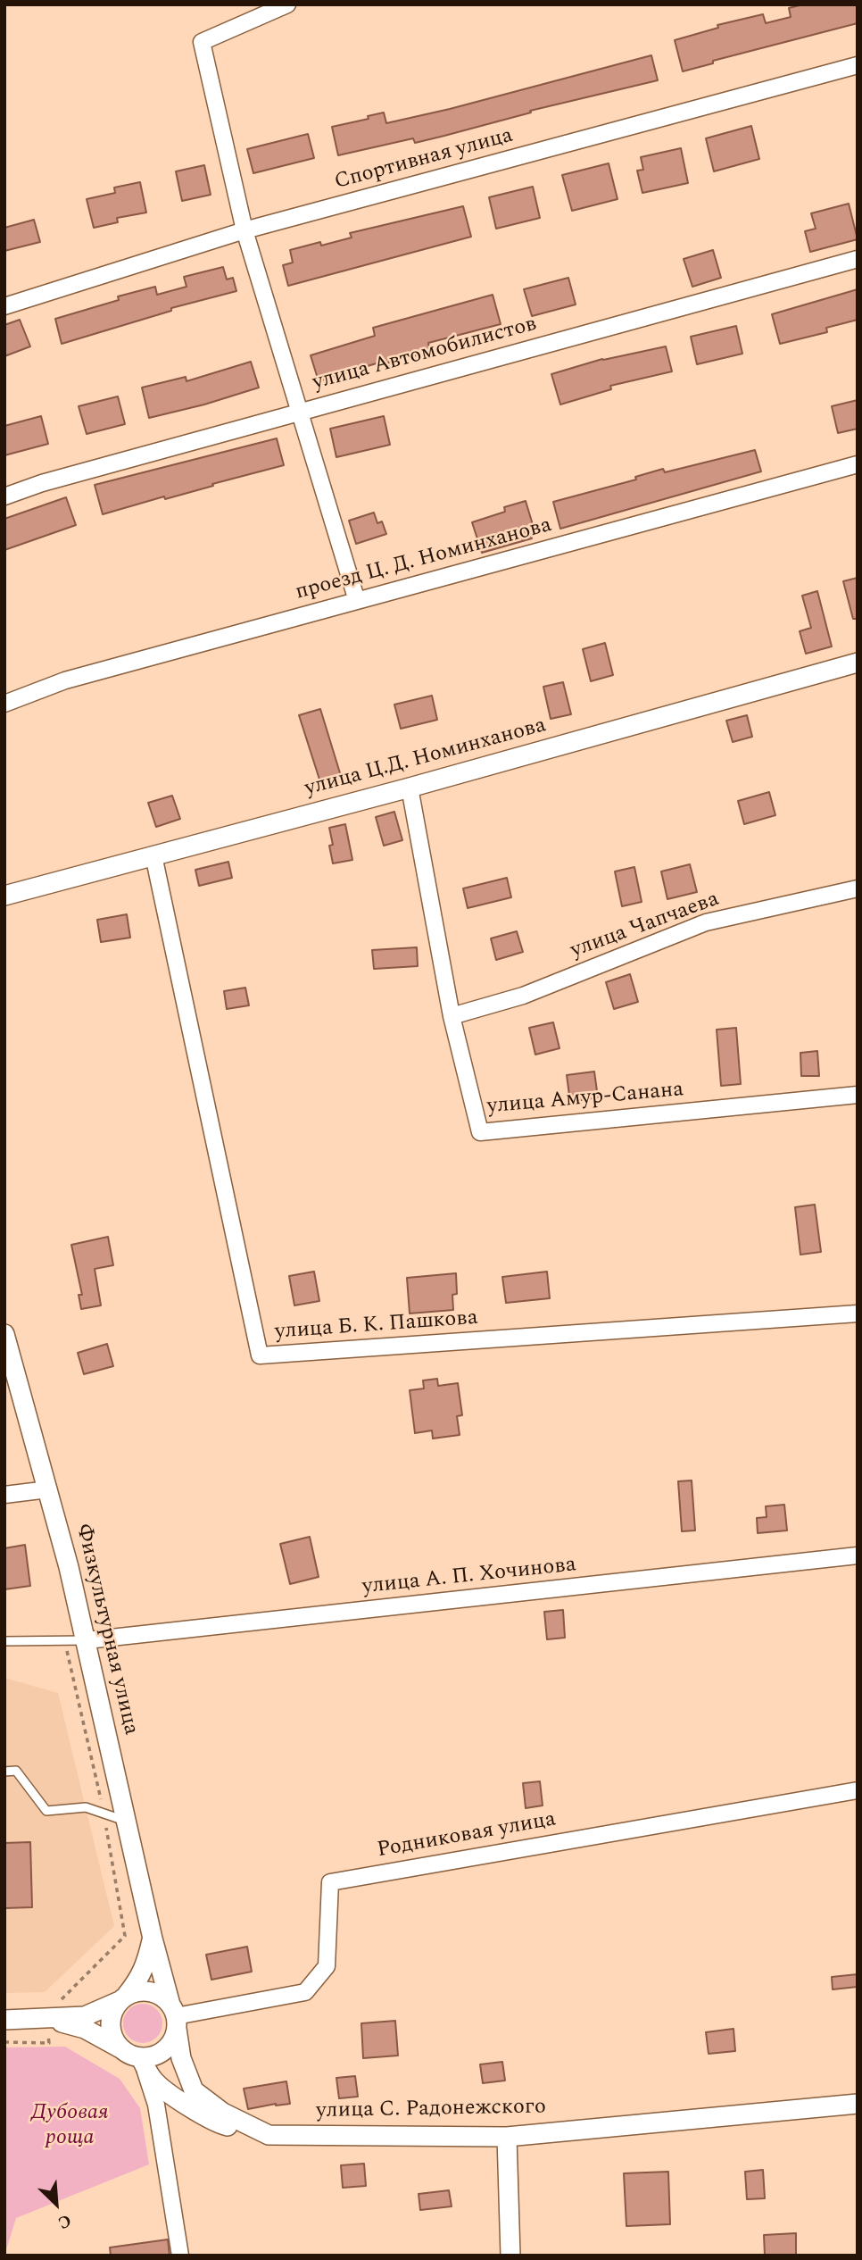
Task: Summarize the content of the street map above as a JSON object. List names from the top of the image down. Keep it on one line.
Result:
{"streets":{"street":["Спортивная улица","улица Автомобилистов","проезд Ц. Д. Номинханова","улица Ц.Д. Номинханова","улица Чапчаева","улица Амур-Санана","улица Б. К. Пашкова","улица А. П. Хочинова","Физкультурная улица","Родниковая улица","улица С. Радонежского"]},"crossings":[["улица Ц.Д. Номинханова","улица Амур-Санана"],["улица Ц.Д. Номинханова","улица Б. К. Пашкова"],["улица Чапчаева","улица Амур-Санана"],["улица А. П. Хочинова","Физкультурная улица"],["Физкультурная улица","Родниковая улица"],["Физкультурная улица","улица С. Радонежского"],["Родниковая улица","улица С. Радонежского"]],"parks":["Дубовая роща"],"north":"bottom right"}
